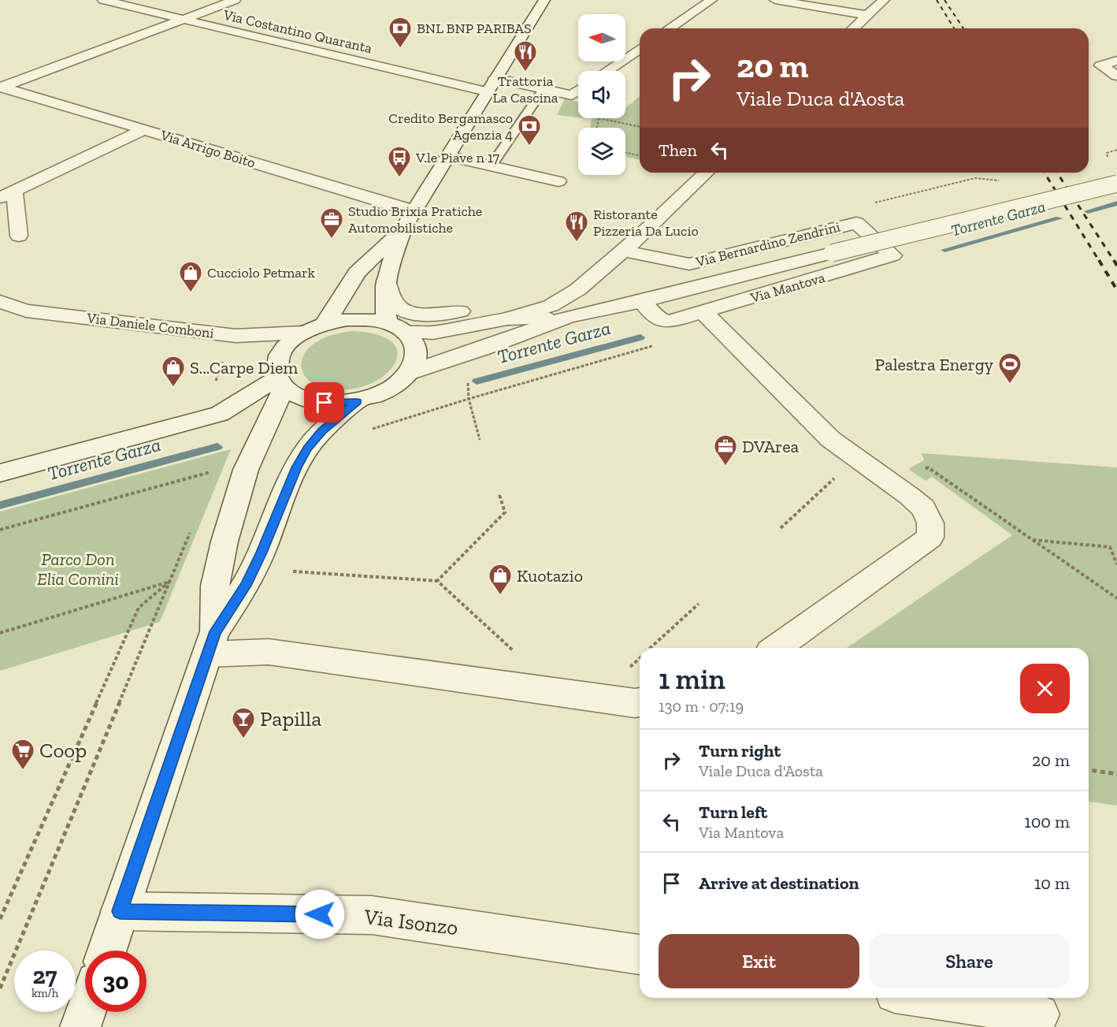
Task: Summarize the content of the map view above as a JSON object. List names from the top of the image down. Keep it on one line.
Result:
{"streets":{"street":["Via Costantino Quaranta","Via Arrigo Boito","Via Bernardino Zendrini","Via Mantova","Via Daniele Comboni","Via Isonzo"]},"crossings":[["Via Bernardino Zendrini","Via Mantova"]],"water":["Torrente Garza"],"parks":["Parco Don Elia Comini"],"places":{"bank":["BNL BNP PARIBAS","Credito Bergamasco Agenzia 4"],"restaurant":["Trattoria La Cascina","Ristorante Pizzeria Da Lucio"],"bus stop":["V.le Piave n 17"],"office":["Studio Brixia Pratiche Automobilistiche","DVArea"],"shop":["Cucciolo Petmark","S...Carpe Diem","Kuotazio"],"sports":["Palestra Energy"],"bar":["Papilla"],"supermarket":["Coop"]},"north":"left","page":{"turn":["20 m","Viale Duca d'Aosta"],"then":"Then","heading":["1 min","130 m · 07:19"],"list":[{"name":"Turn right","note":"Viale Duca d'Aosta","value":"20 m"},{"name":"Turn left","note":"Via Mantova","value":"100 m"},{"name":"Arrive at destination","value":"10 m"}],"buttons":["Exit","Share"],"speed":"27 km/h","limit":"30"}}
